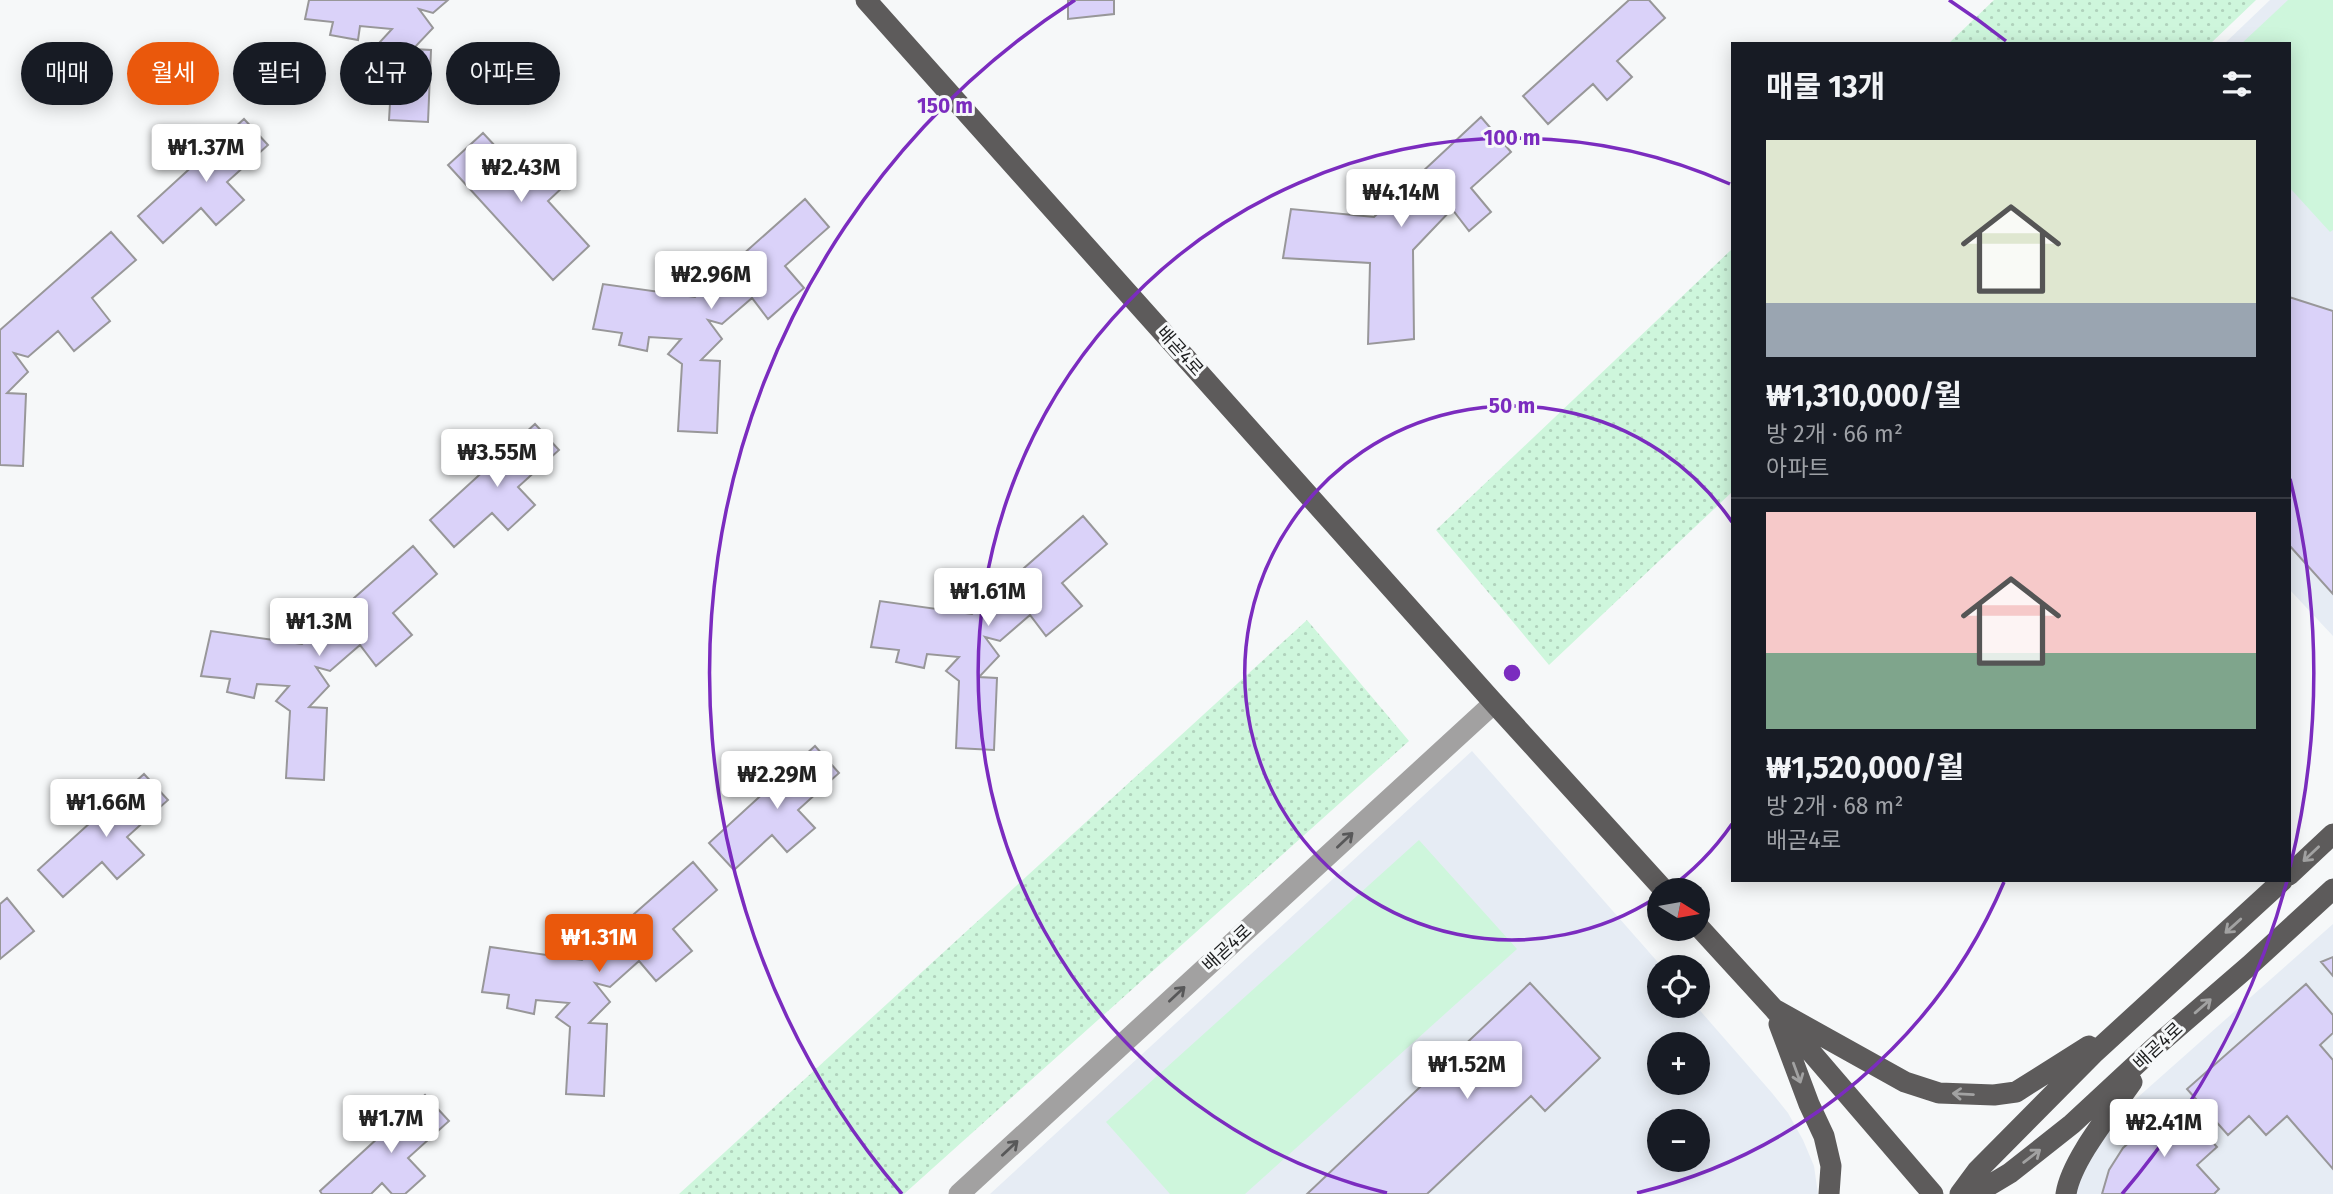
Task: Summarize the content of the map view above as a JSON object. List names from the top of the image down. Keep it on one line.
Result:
{"streets":{"main road":["배곧4로"]},"north":"right","page":{"chip":["매매","월세","필터","신규","아파트"],"heading":"매물 13개","price":["₩1.37M","₩2.43M","₩4.14M","₩2.96M","₩3.55M","₩1.61M","₩1.3M","₩2.29M","₩1.66M","₩1.31M","₩1.52M","₩1.7M","₩2.41M"],"list":[{"name":"₩1,310,000/월","note":"방 2개 · 66 m² · 아파트"},{"name":"₩1,520,000/월","note":"방 2개 · 68 m² · 배곧4로"}],"map_buttons":["+","−"]},"rings":["150 m","100 m","50 m"]}
